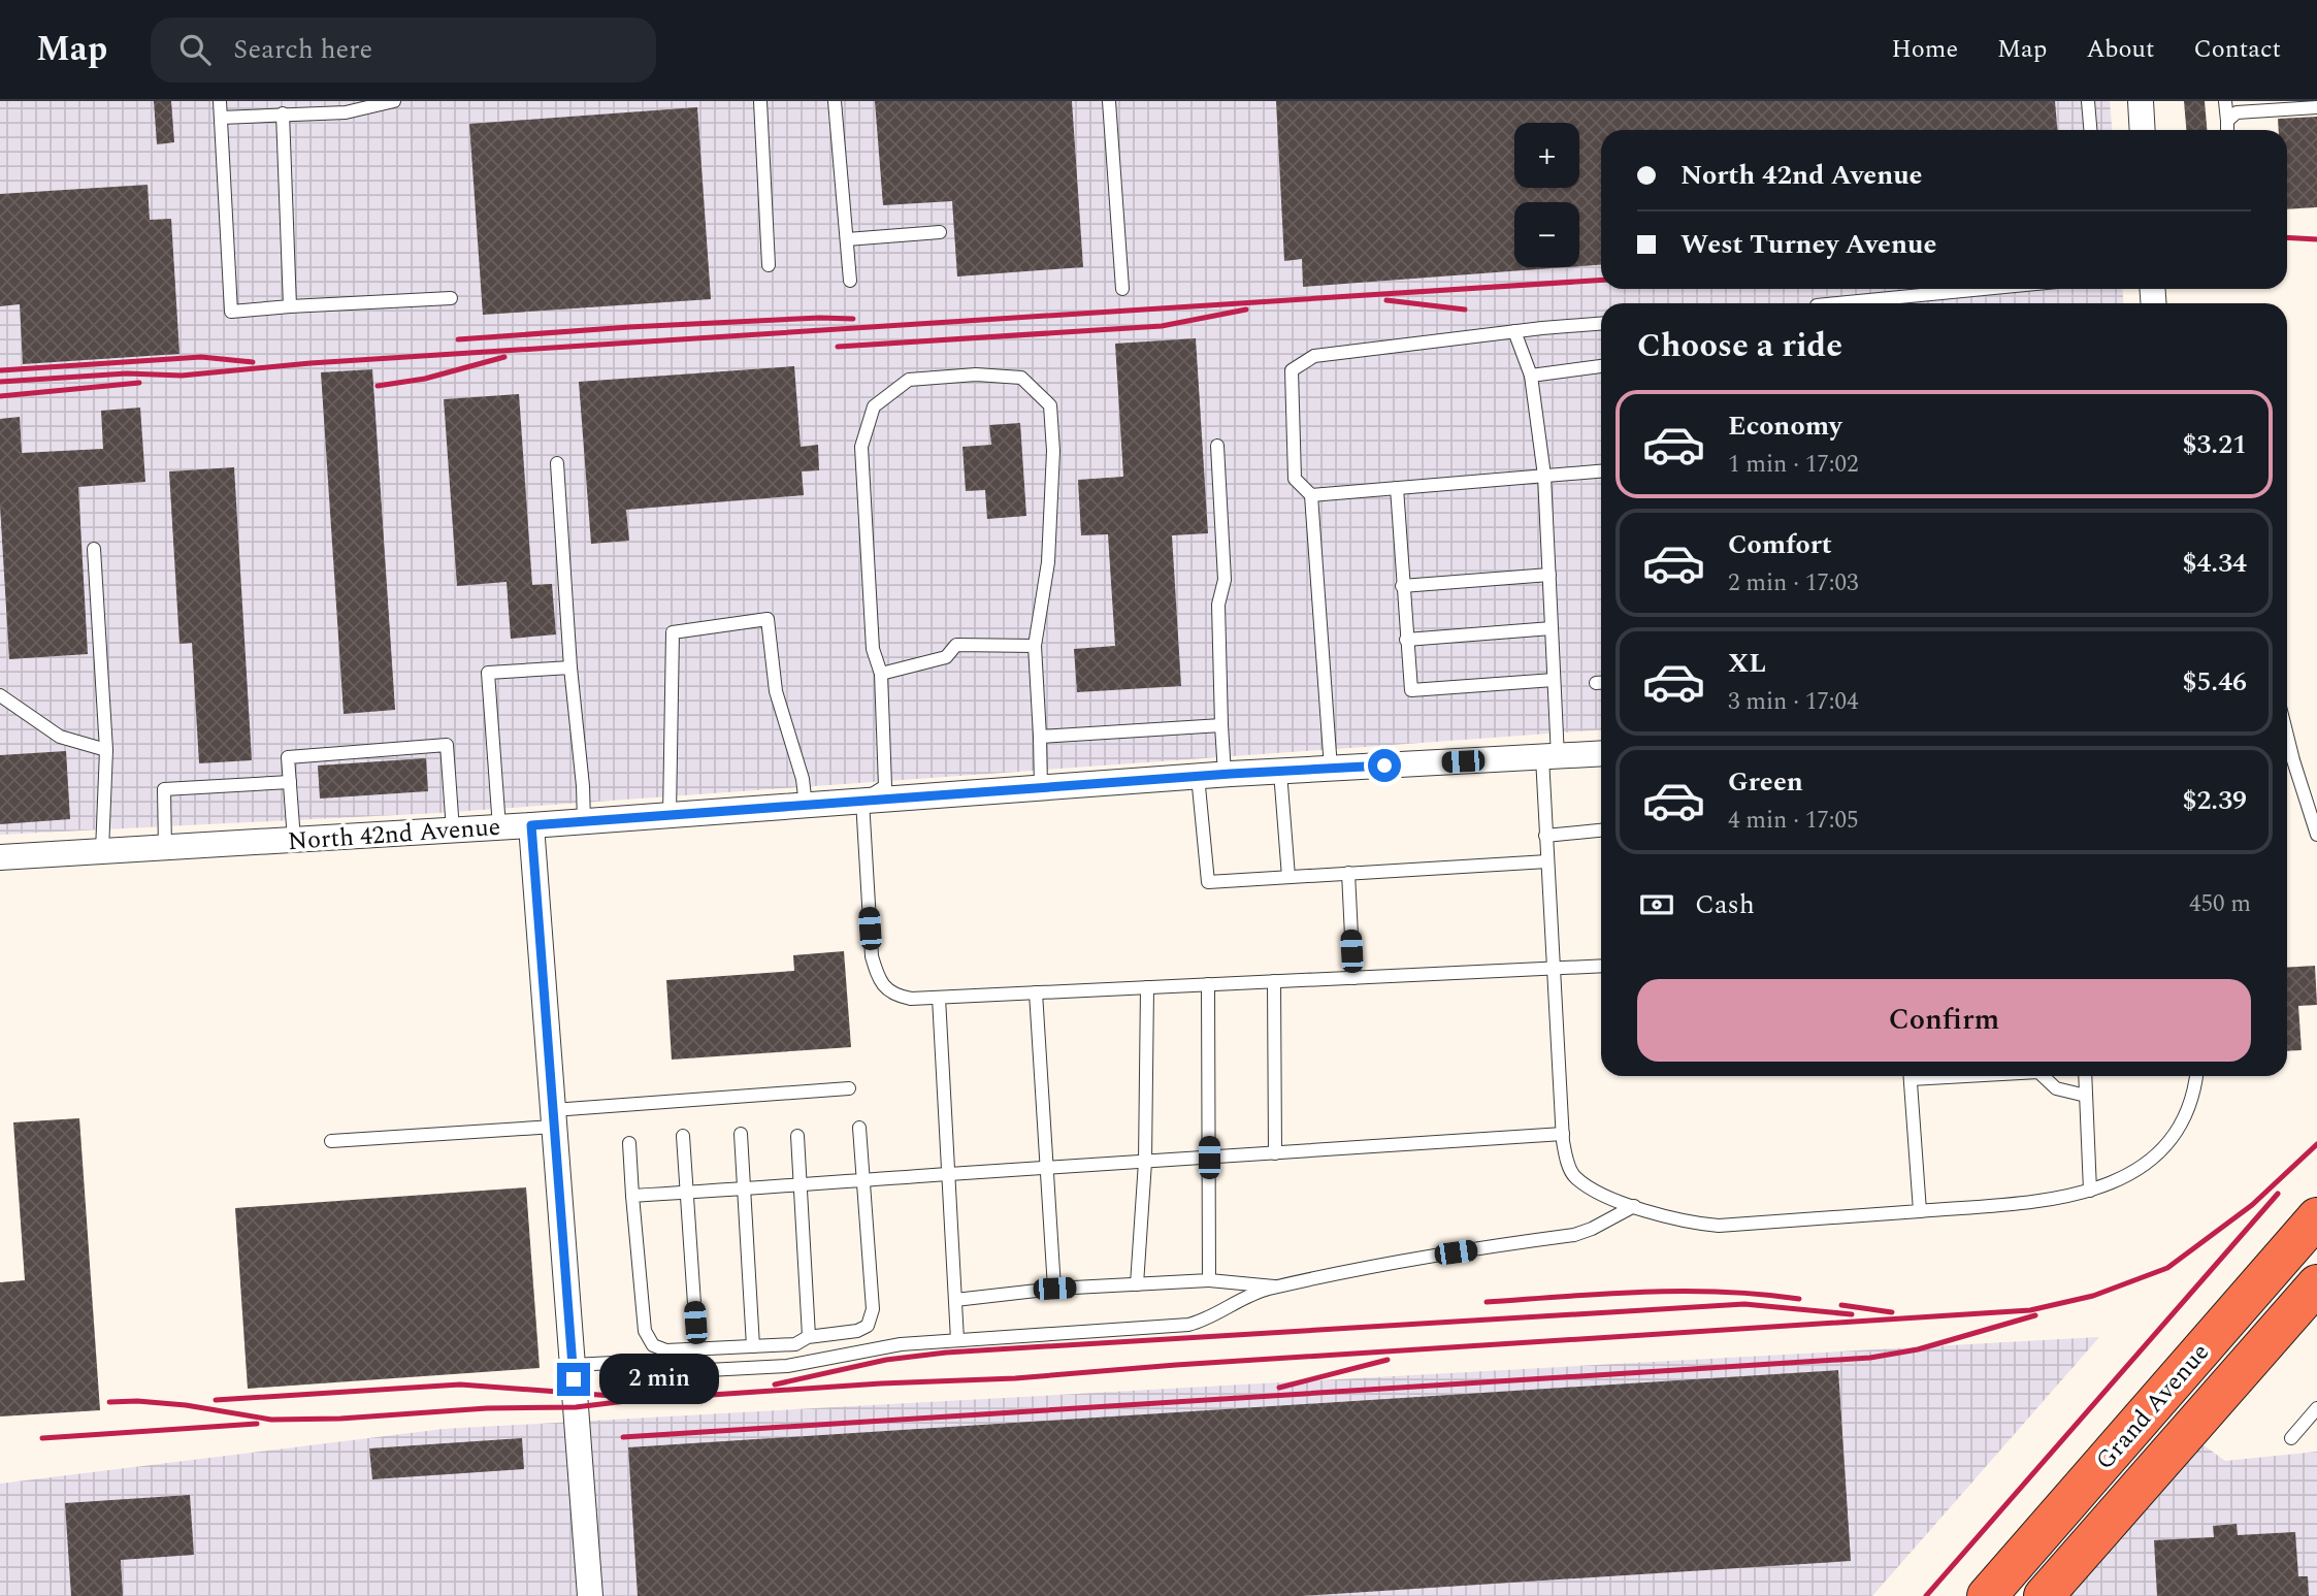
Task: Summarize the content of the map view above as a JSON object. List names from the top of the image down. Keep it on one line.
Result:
{"streets":{"highway":["Grand Avenue"],"street":["North 42nd Avenue"]},"page":{"header":"Map","search":"Search here","nav":["Home","Map","About","Contact"],"map_buttons":["+","−"],"banner":["North 42nd Avenue","West Turney Avenue"],"heading":"Choose a ride","list":[{"name":"Economy","note":"1 min · 17:02","value":"$3.21"},{"name":"Comfort","note":"2 min · 17:03","value":"$4.34"},{"name":"XL","note":"3 min · 17:04","value":"$5.46"},{"name":"Green","note":"4 min · 17:05","value":"$2.39"}],"pay":["Cash","450 m"],"buttons":"Confirm","bubble":"2 min"}}
